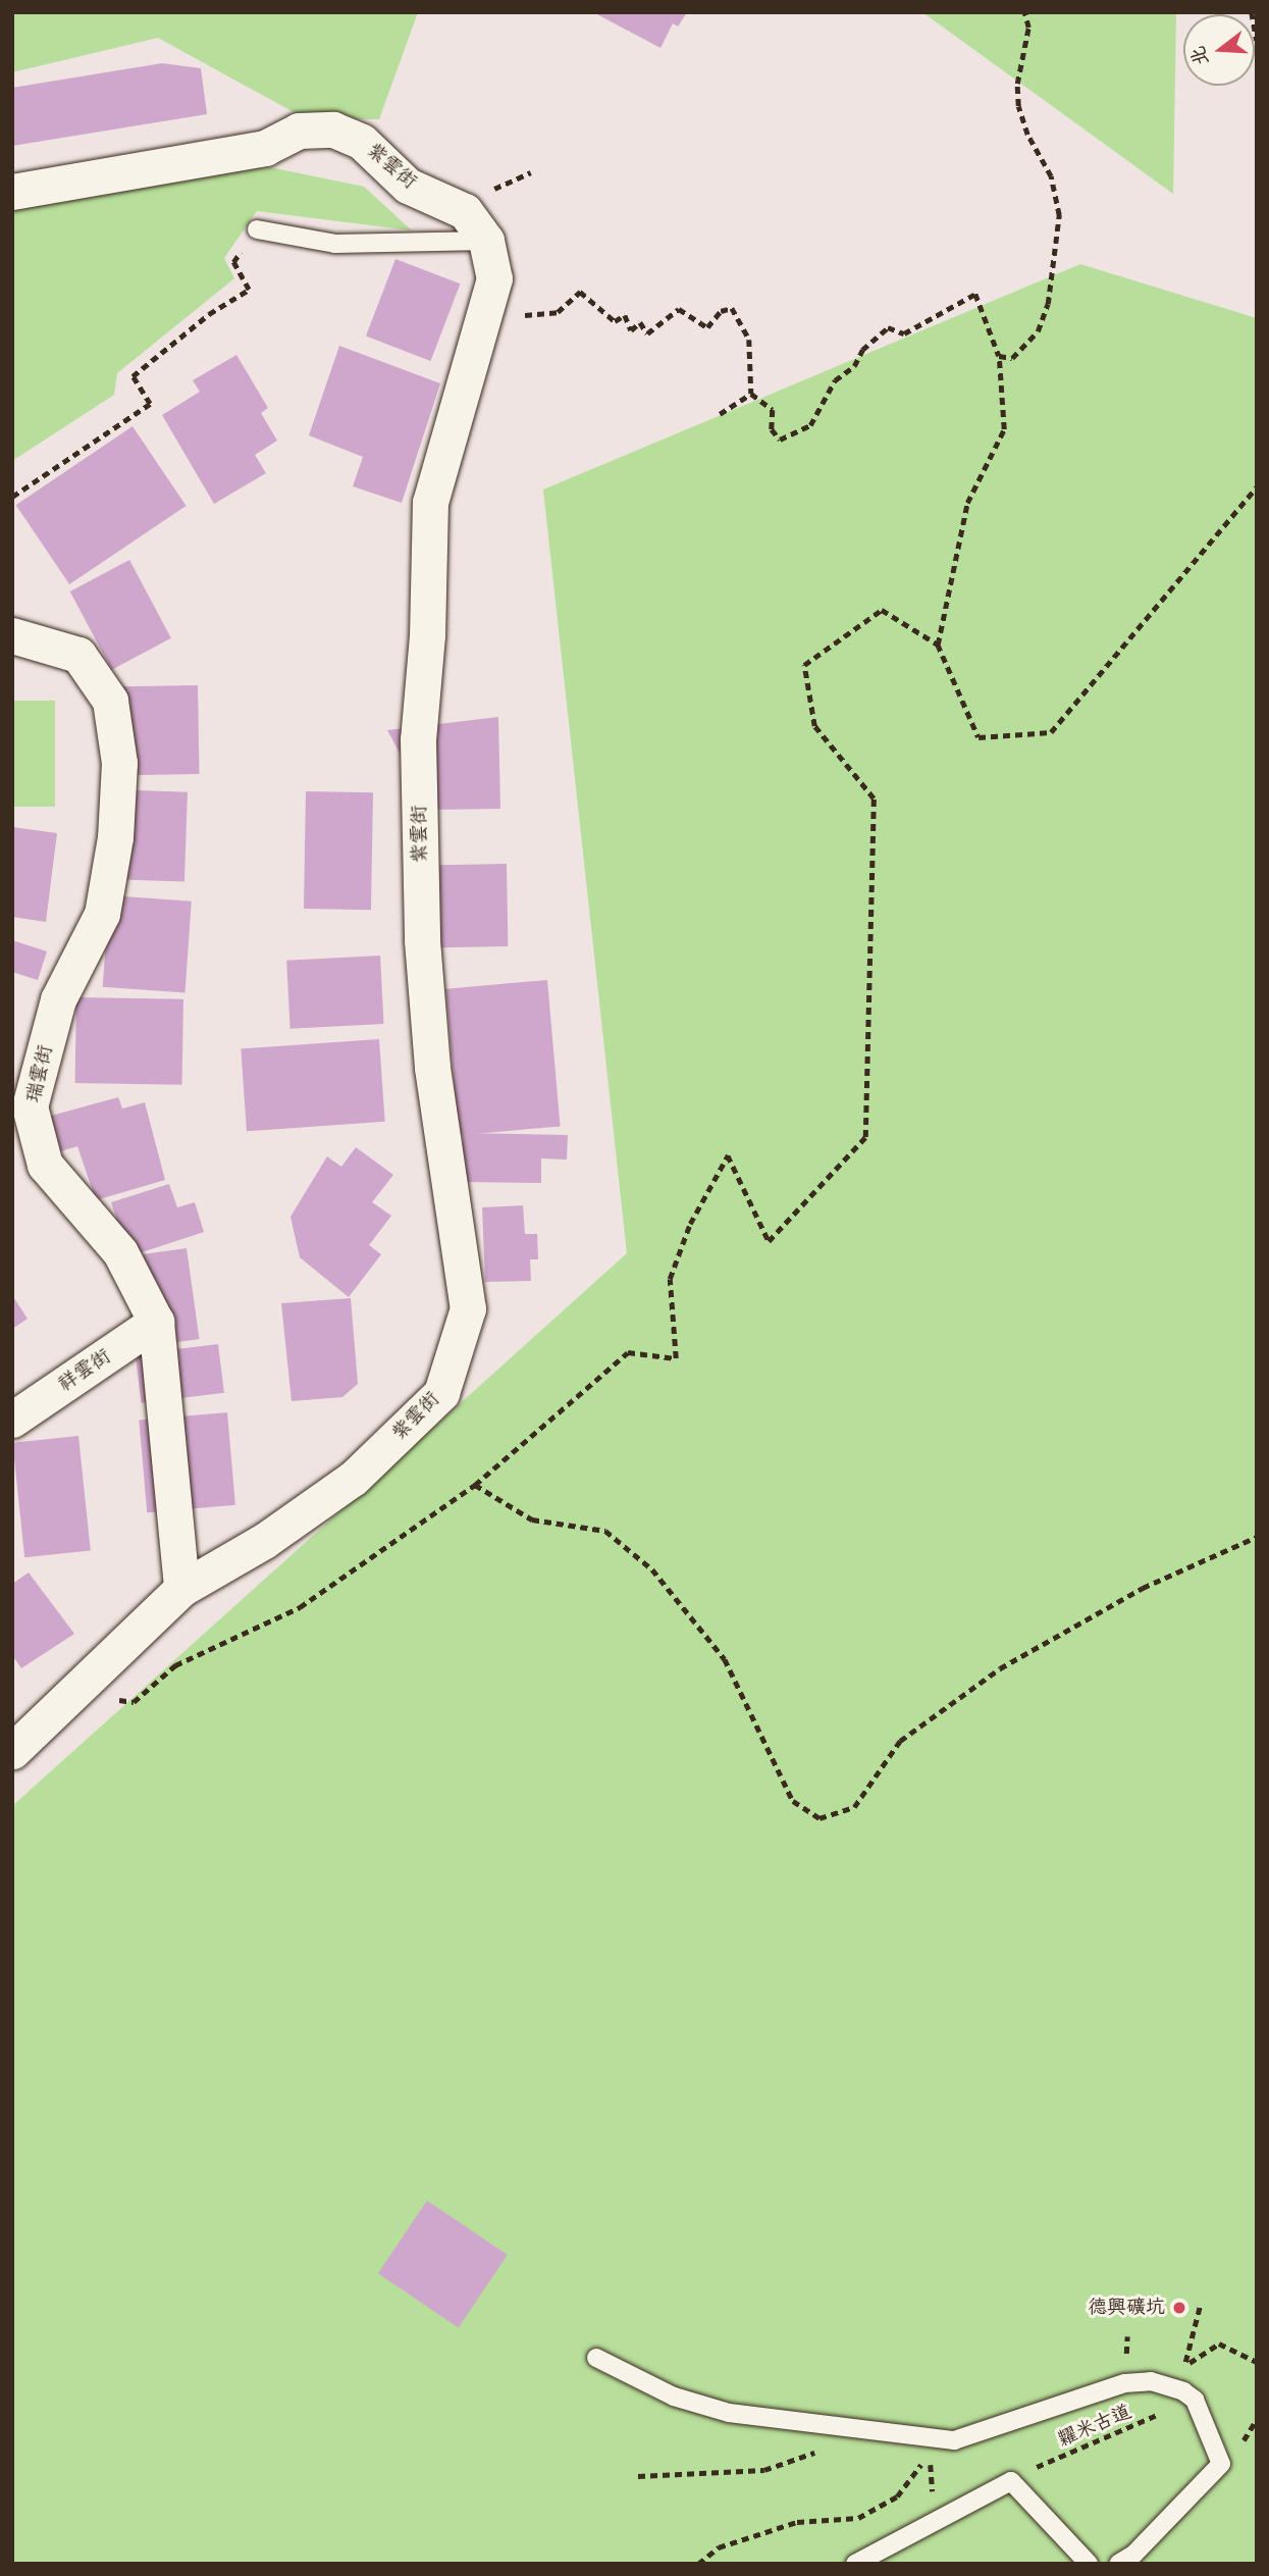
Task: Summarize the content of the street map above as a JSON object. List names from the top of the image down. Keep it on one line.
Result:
{"streets":{"street":["紫雲街","瑞雲街","祥雲街"],"path":["糶米古道"]},"crossings":[["紫雲街","瑞雲街"],["瑞雲街","祥雲街"]],"places":["德興礦坑"],"north":"left"}
